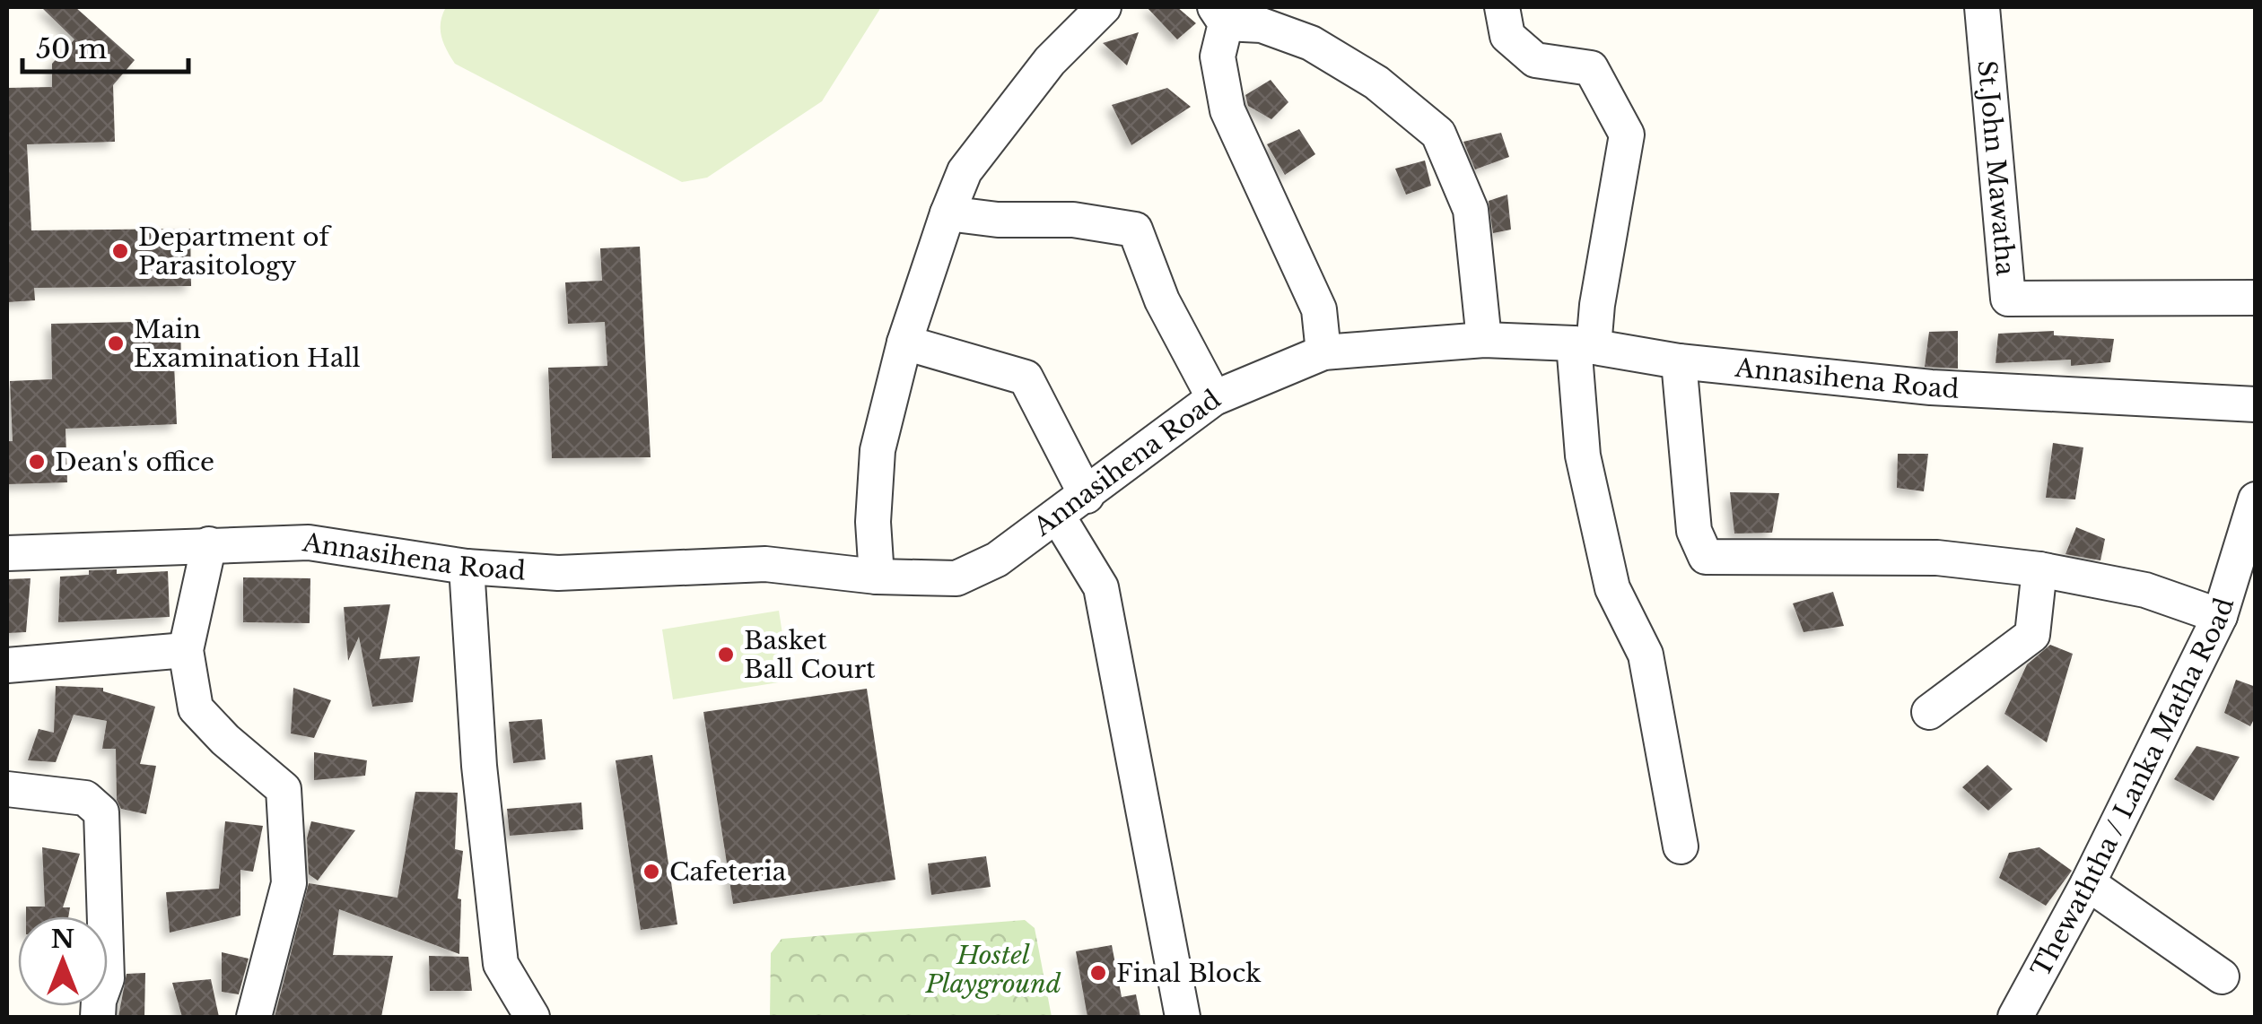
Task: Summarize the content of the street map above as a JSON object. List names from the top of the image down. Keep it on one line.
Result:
{"streets":{"street":["St.John Mawatha","Annasihena Road","Thewaththa / Lanka Matha Road"]},"parks":["Hostel Playground"],"places":["Department of Parasitology","Main Examination Hall","Dean's office","Basket Ball Court","Cafeteria","Final Block"],"scale_bar":"50 m","north":"top"}
